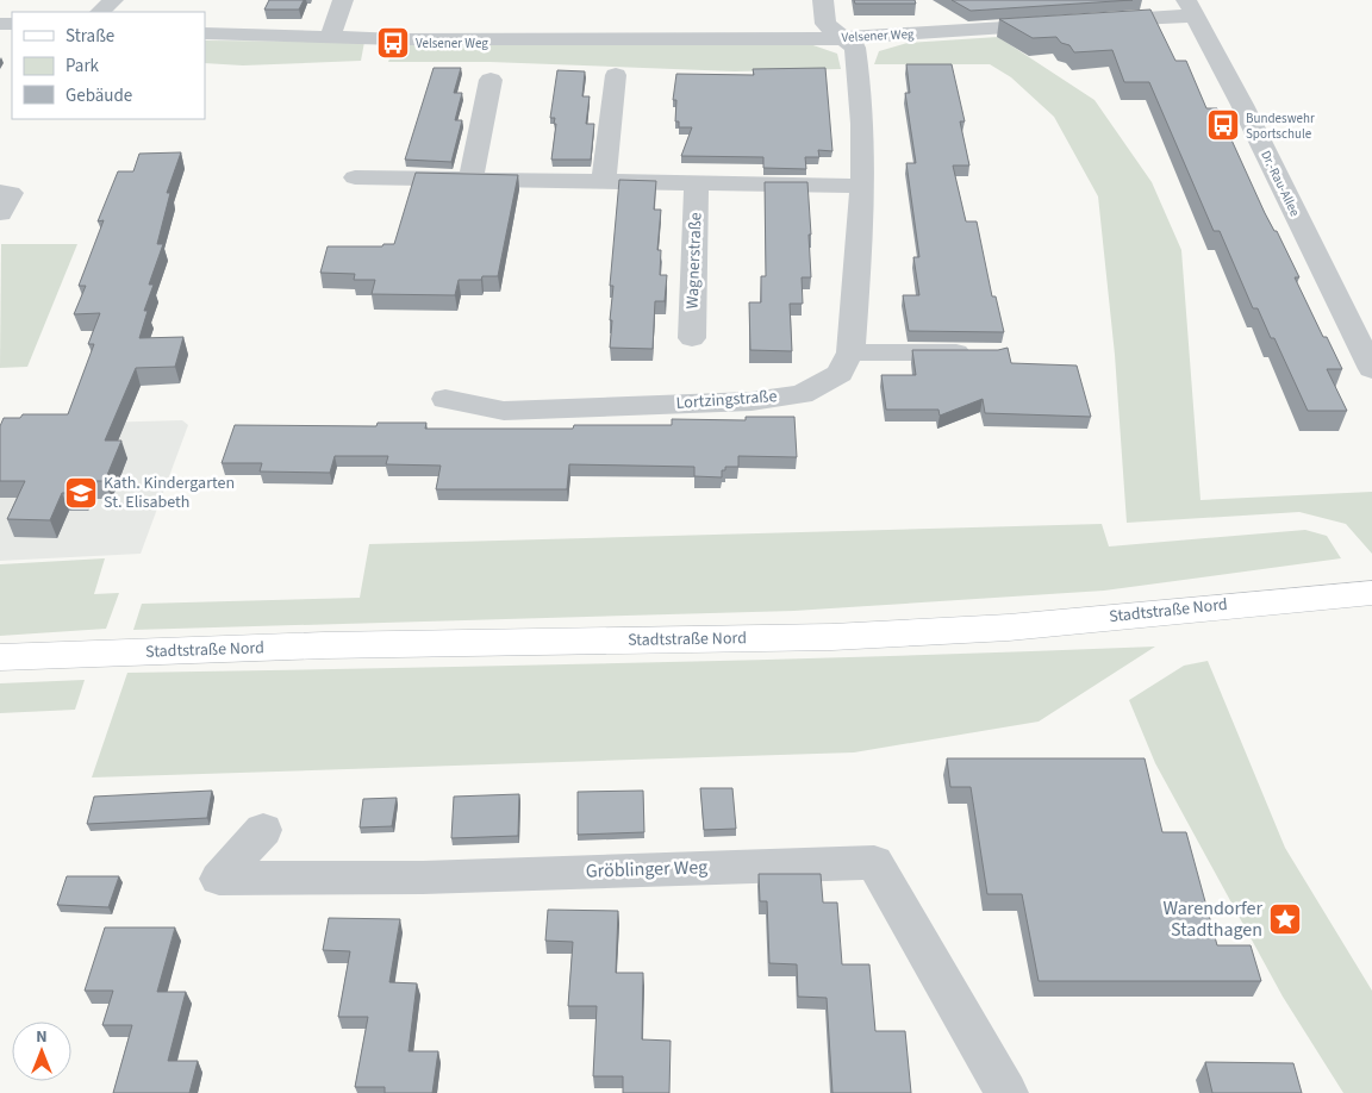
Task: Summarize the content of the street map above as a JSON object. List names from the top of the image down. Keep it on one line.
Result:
{"streets":{"main road":["Stadtstraße Nord"],"street":["Velsener Weg","Dr.-Rau-Allee","Wagnerstraße","Lortzingstraße","Gröblinger Weg"]},"crossings":[["Velsener Weg","Lortzingstraße"]],"places":{"bus stop":["Velsener Weg","Bundeswehr Sportschule"],"school or university":["Kath. Kindergarten St. Elisabeth"],"place":["Warendorfer Stadthagen"]},"legend":["Straße","Park","Gebäude"],"north":"top"}
